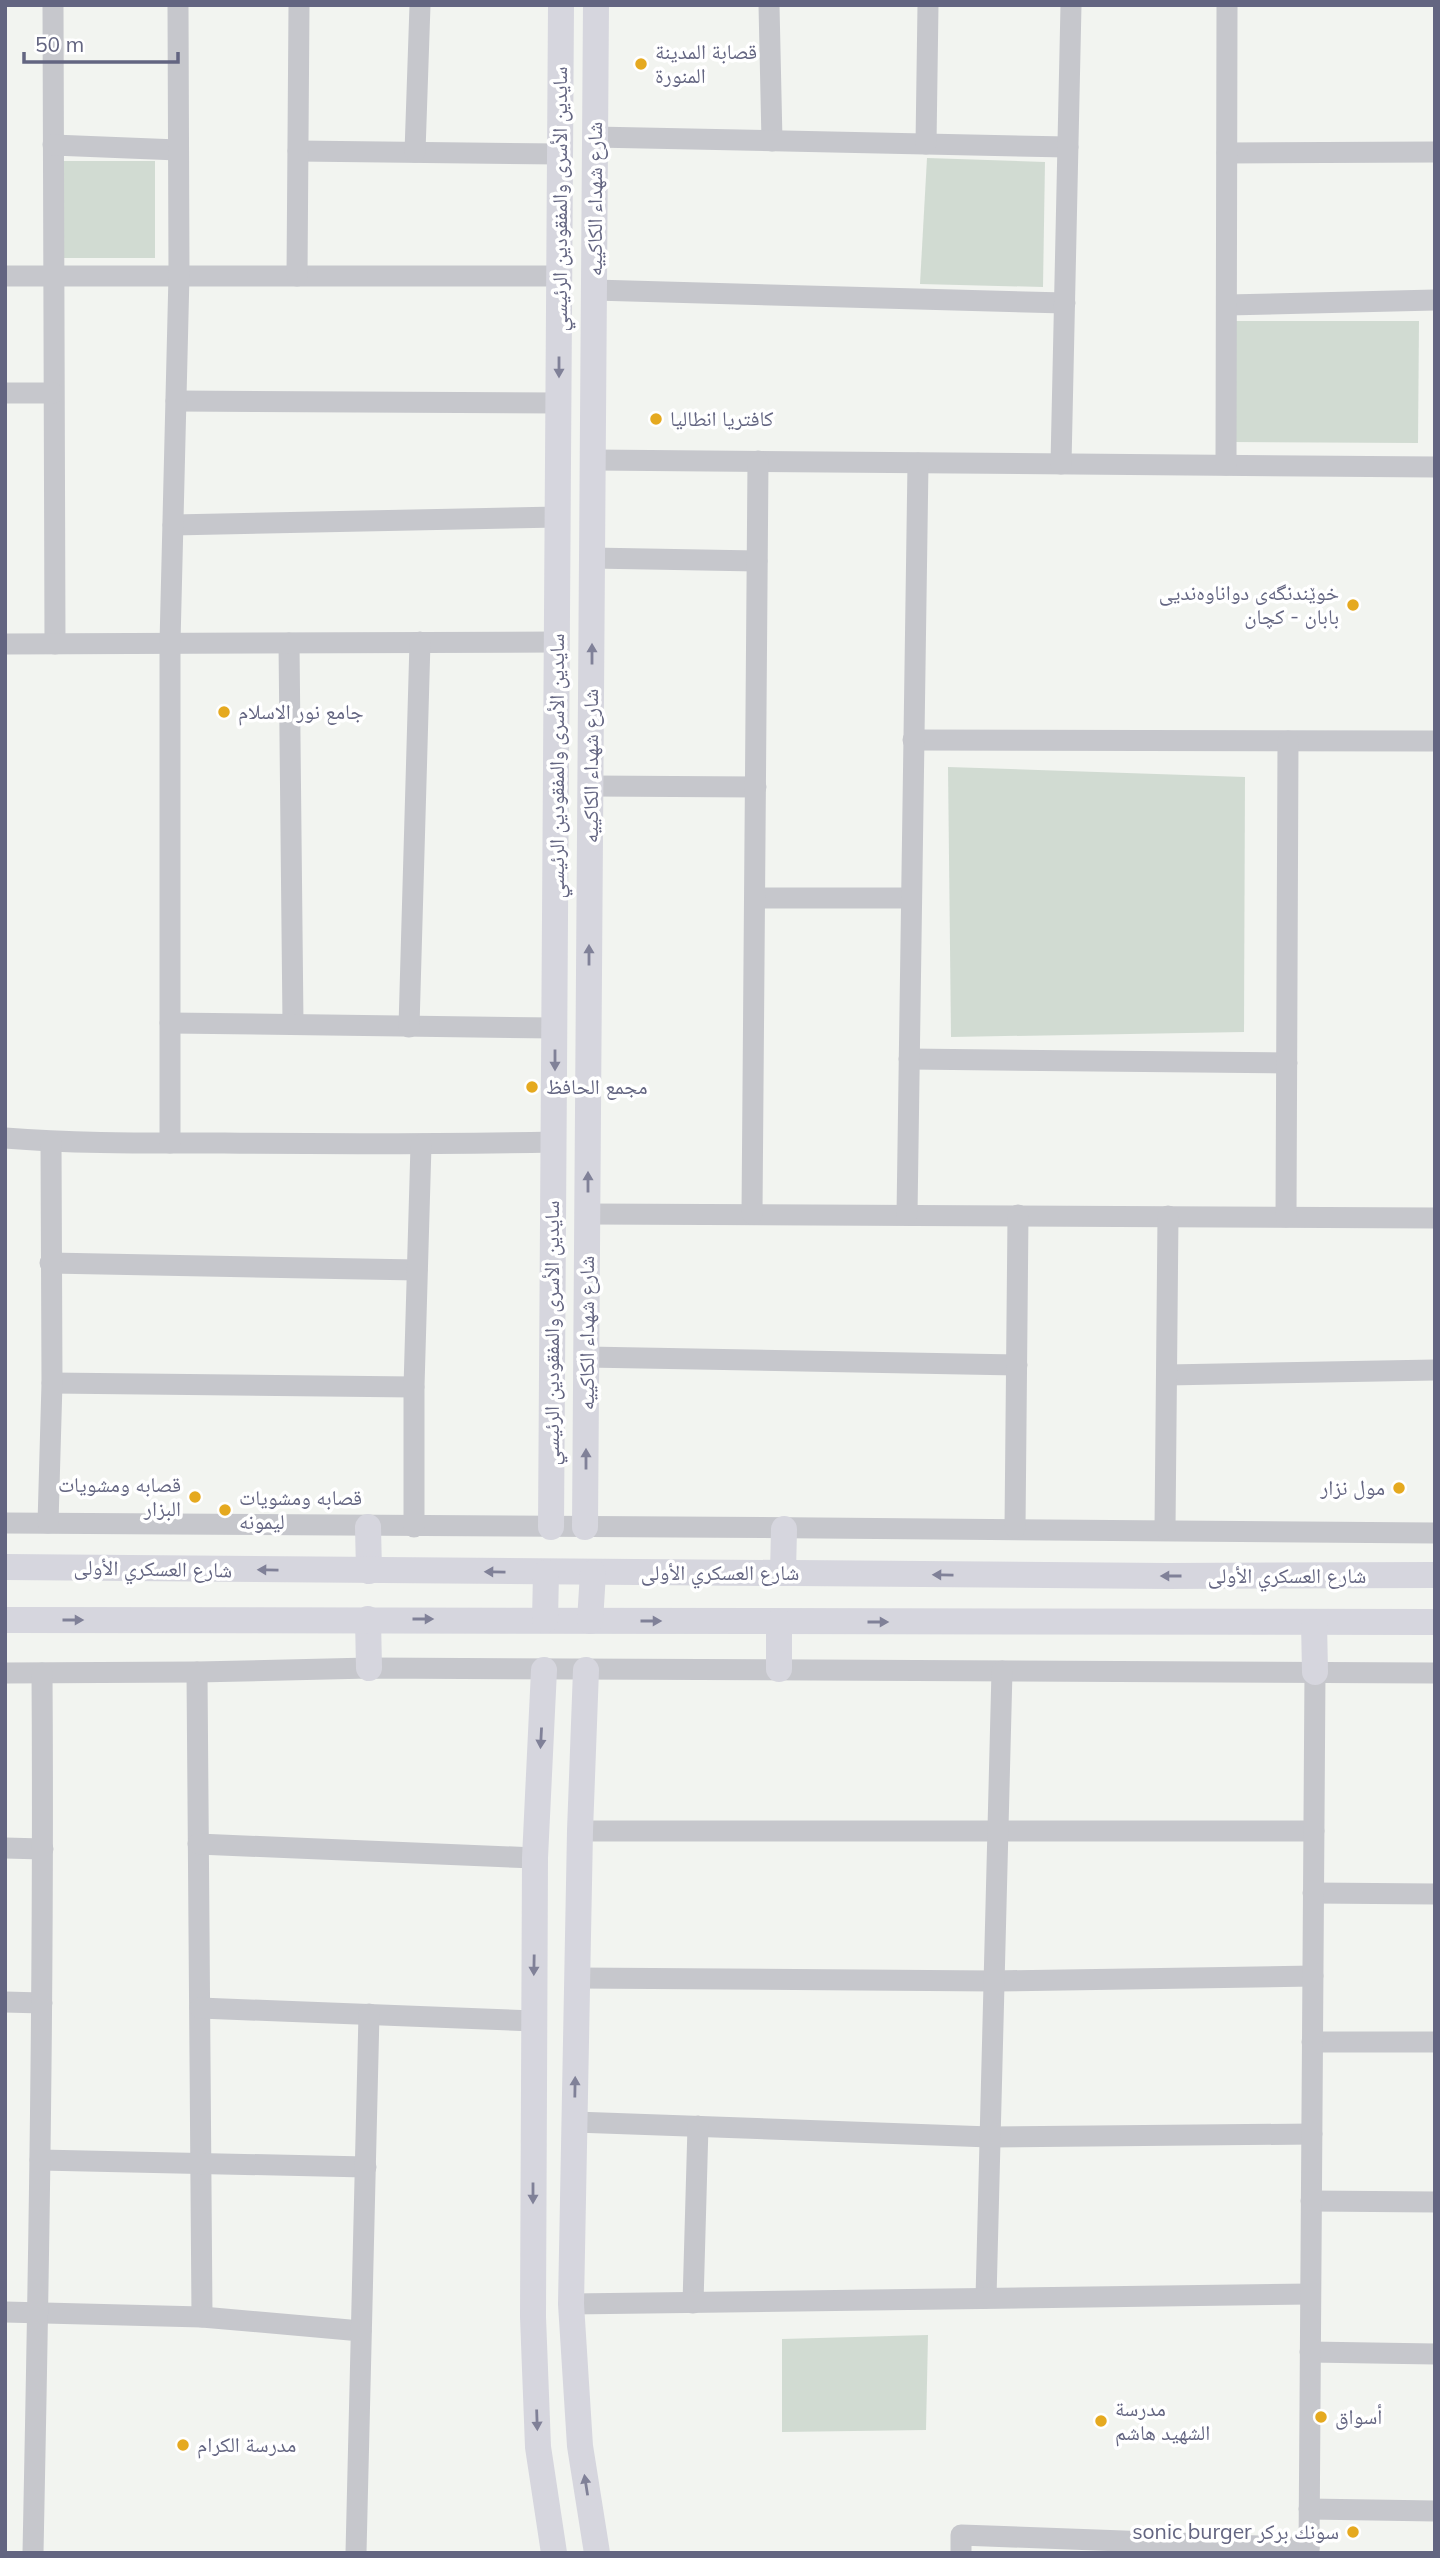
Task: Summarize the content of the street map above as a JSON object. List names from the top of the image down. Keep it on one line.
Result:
{"streets":{"main road":["سايدين الأسرى والمفقودين الرئيسي","شارع شهداء الكاكييه","شارع العسكري الأولى"]},"one_way":["شارع شهداء الكاكييه"],"places":["قصابة المدينة المنورة","كافتريا انطاليا","خوێندنگەی دواناوەندیی بابان - کچان","جامع نور الاسلام","مجمع الحافظ","مول نزار","قصابه ومشويات البزار","قصابه ومشويات ليمونه","أسواق","مدرسة الشهيد هاشم","مدرسة الكرام","sonic burger سونك بركر"],"scale_bar":"50 m"}
